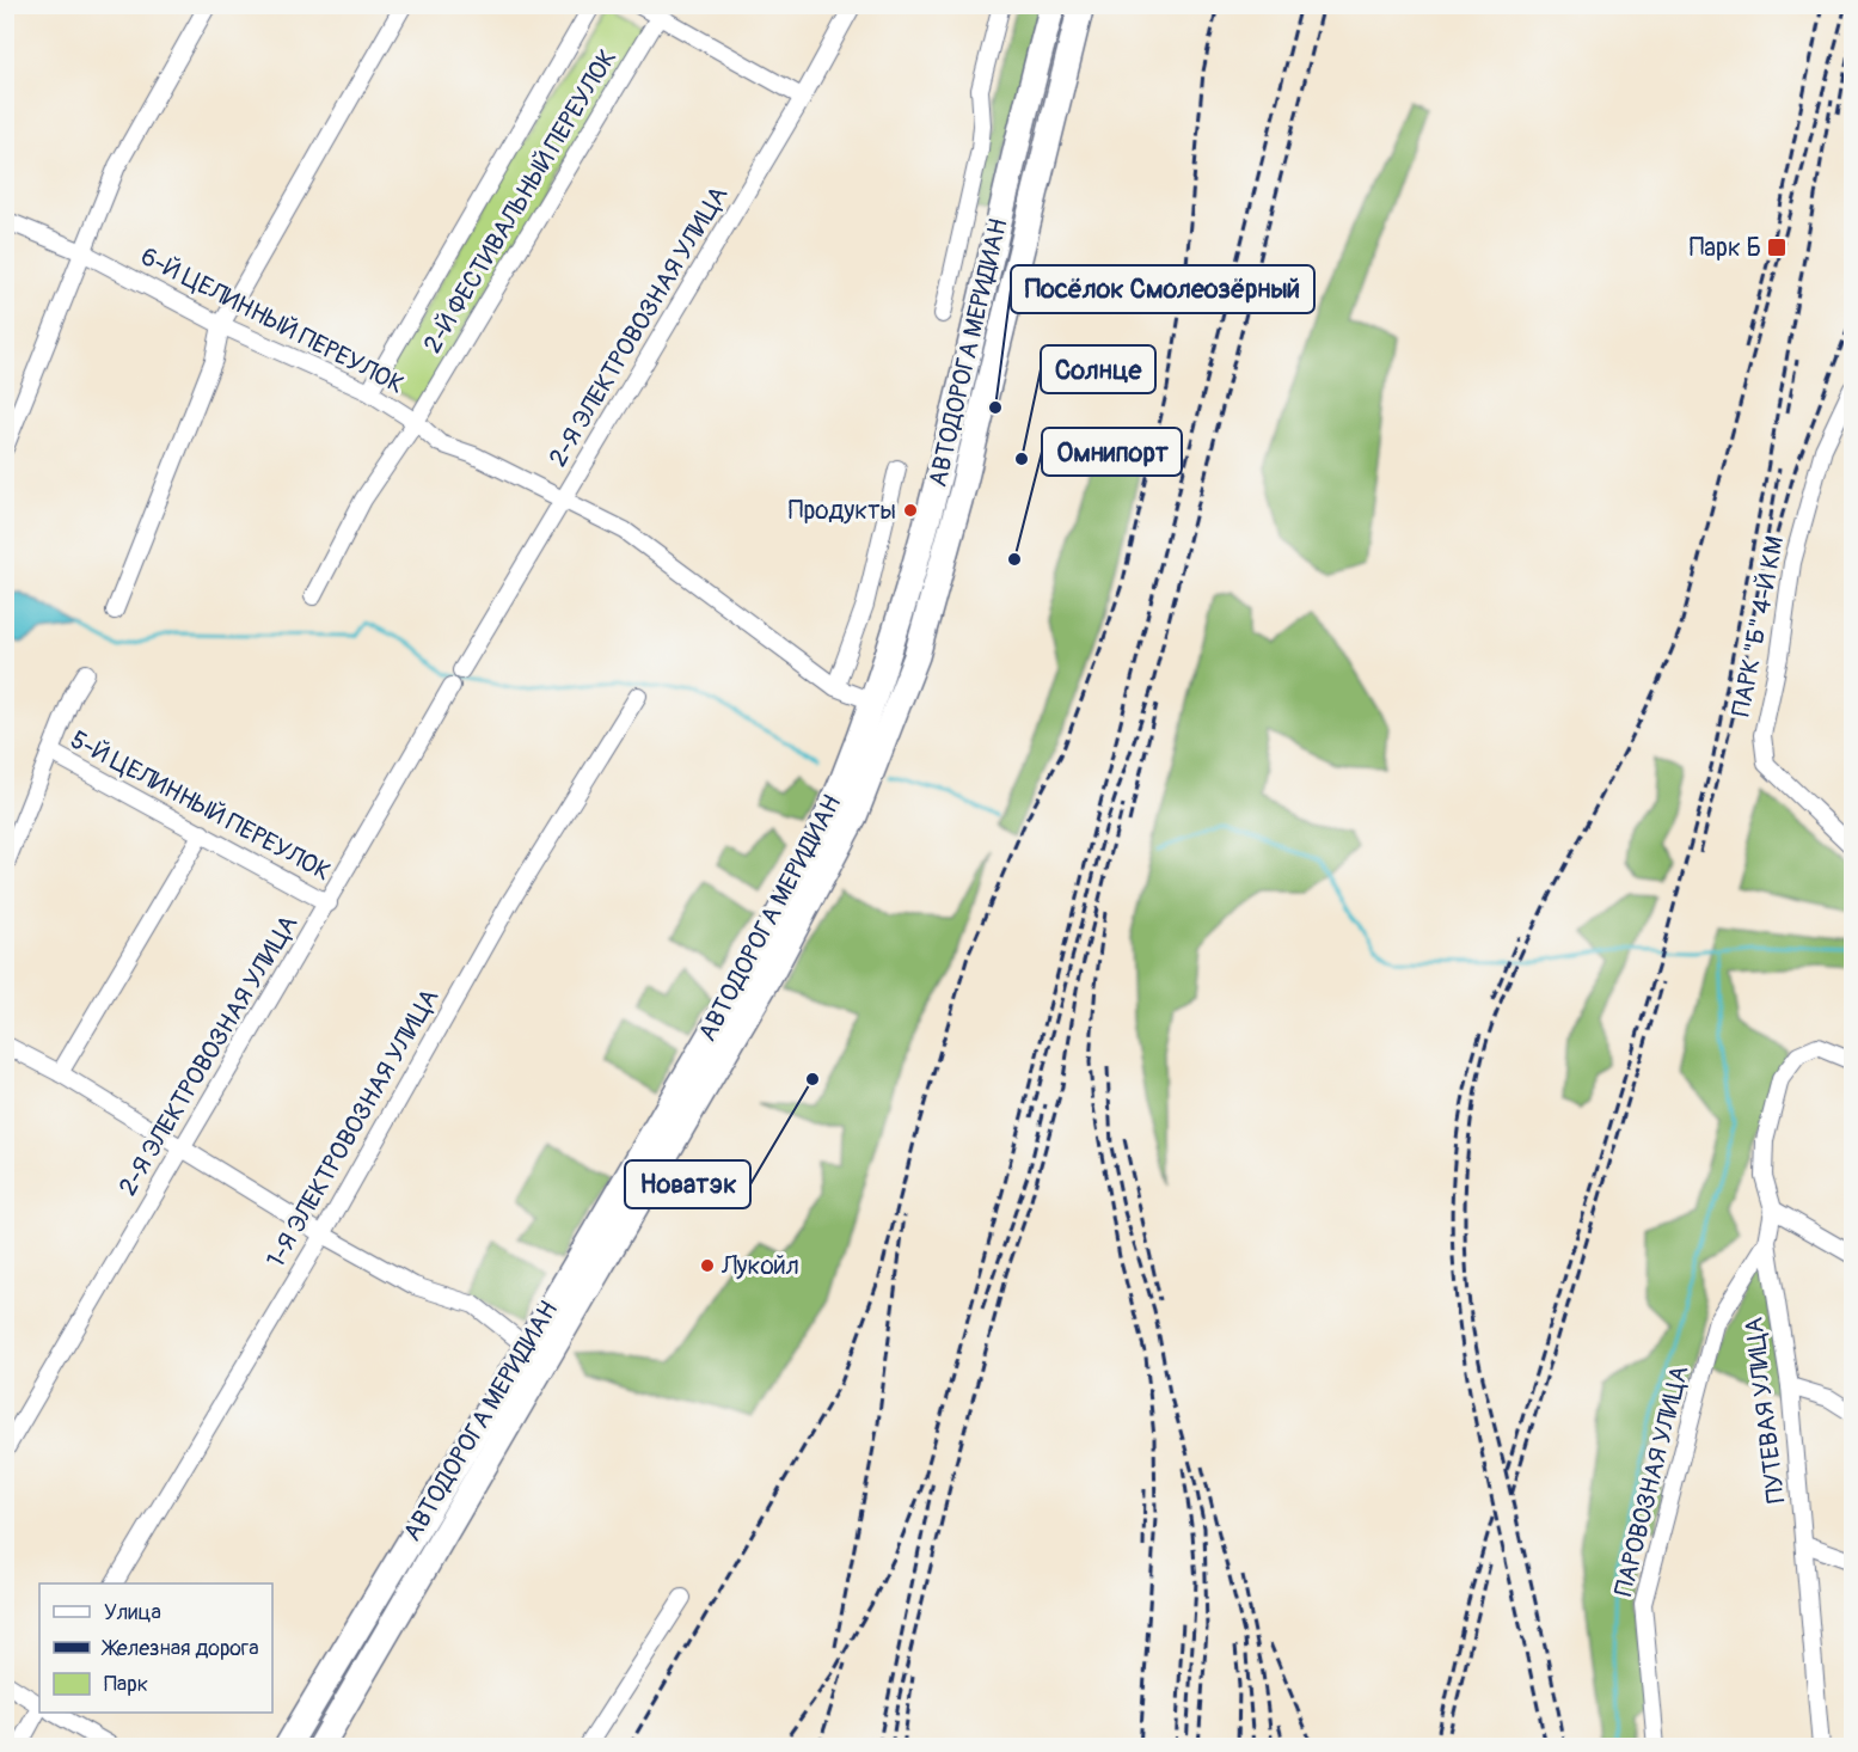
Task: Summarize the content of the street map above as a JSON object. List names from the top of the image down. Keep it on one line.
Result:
{"streets":{"main road":["АВТОДОРОГА МЕРИДИАН"],"street":["2-Й ФЕСТИВАЛЬНЫЙ ПЕРЕУЛОК","6-Й ЦЕЛИННЫЙ ПЕРЕУЛОК","2-Я ЭЛЕКТРОВОЗНАЯ УЛИЦА","ПАРК \"Б\" 4-Й КМ","5-Й ЦЕЛИННЫЙ ПЕРЕУЛОК","1-Я ЭЛЕКТРОВОЗНАЯ УЛИЦА","ПУТЕВАЯ УЛИЦА","ПАРОВОЗНАЯ УЛИЦА"]},"crossings":[["2-Й ФЕСТИВАЛЬНЫЙ ПЕРЕУЛОК","6-Й ЦЕЛИННЫЙ ПЕРЕУЛОК"],["6-Й ЦЕЛИННЫЙ ПЕРЕУЛОК","2-Я ЭЛЕКТРОВОЗНАЯ УЛИЦА"],["6-Й ЦЕЛИННЫЙ ПЕРЕУЛОК","АВТОДОРОГА МЕРИДИАН"],["2-Я ЭЛЕКТРОВОЗНАЯ УЛИЦА","5-Й ЦЕЛИННЫЙ ПЕРЕУЛОК"],["ПУТЕВАЯ УЛИЦА","ПАРОВОЗНАЯ УЛИЦА"]],"places":{"transit":["Парк Б"],"other":["Посёлок Смолеозёрный","Солнце","Продукты","Омнипорт","Новатэк","Лукойл"]},"legend":["Улица","Железная дорога","Парк"]}
